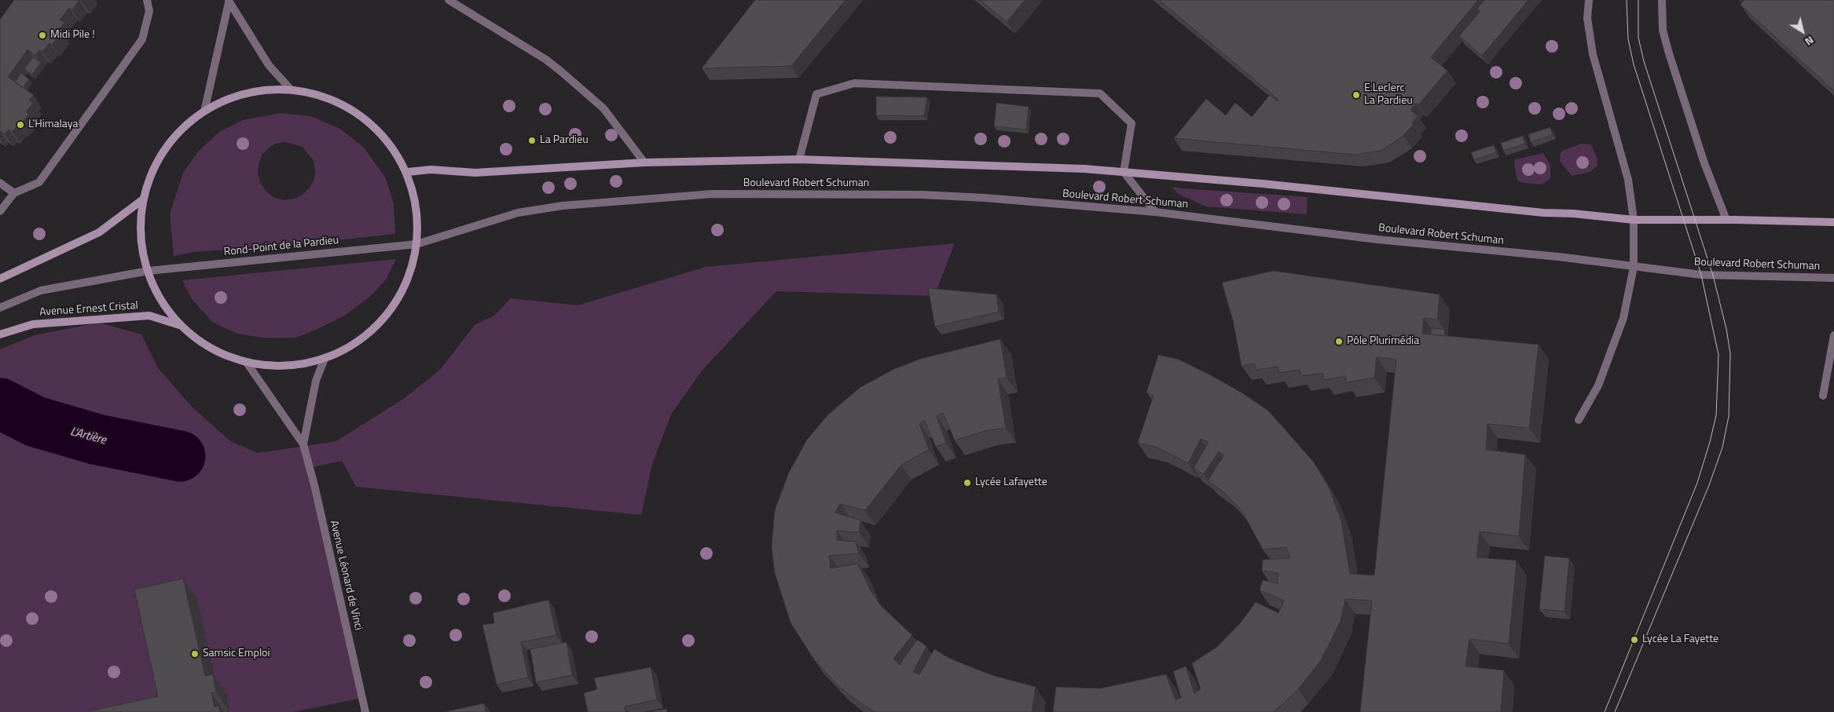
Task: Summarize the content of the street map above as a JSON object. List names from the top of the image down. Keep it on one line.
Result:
{"streets":{"main road":["Boulevard Robert Schuman","Avenue Ernest Cristal"],"street":["Rond-Point de la Pardieu","Avenue Léonard de Vinci"]},"crossings":[["Boulevard Robert Schuman","Rond-Point de la Pardieu"],["Rond-Point de la Pardieu","Avenue Ernest Cristal"]],"water":["L'Artière"],"places":["Midi Pile !","E.Leclerc La Pardieu","L'Himalaya","La Pardieu","Pôle Plurimédia","Lycée Lafayette","Lycée La Fayette","Samsic Emploi"],"north":"bottom right"}
